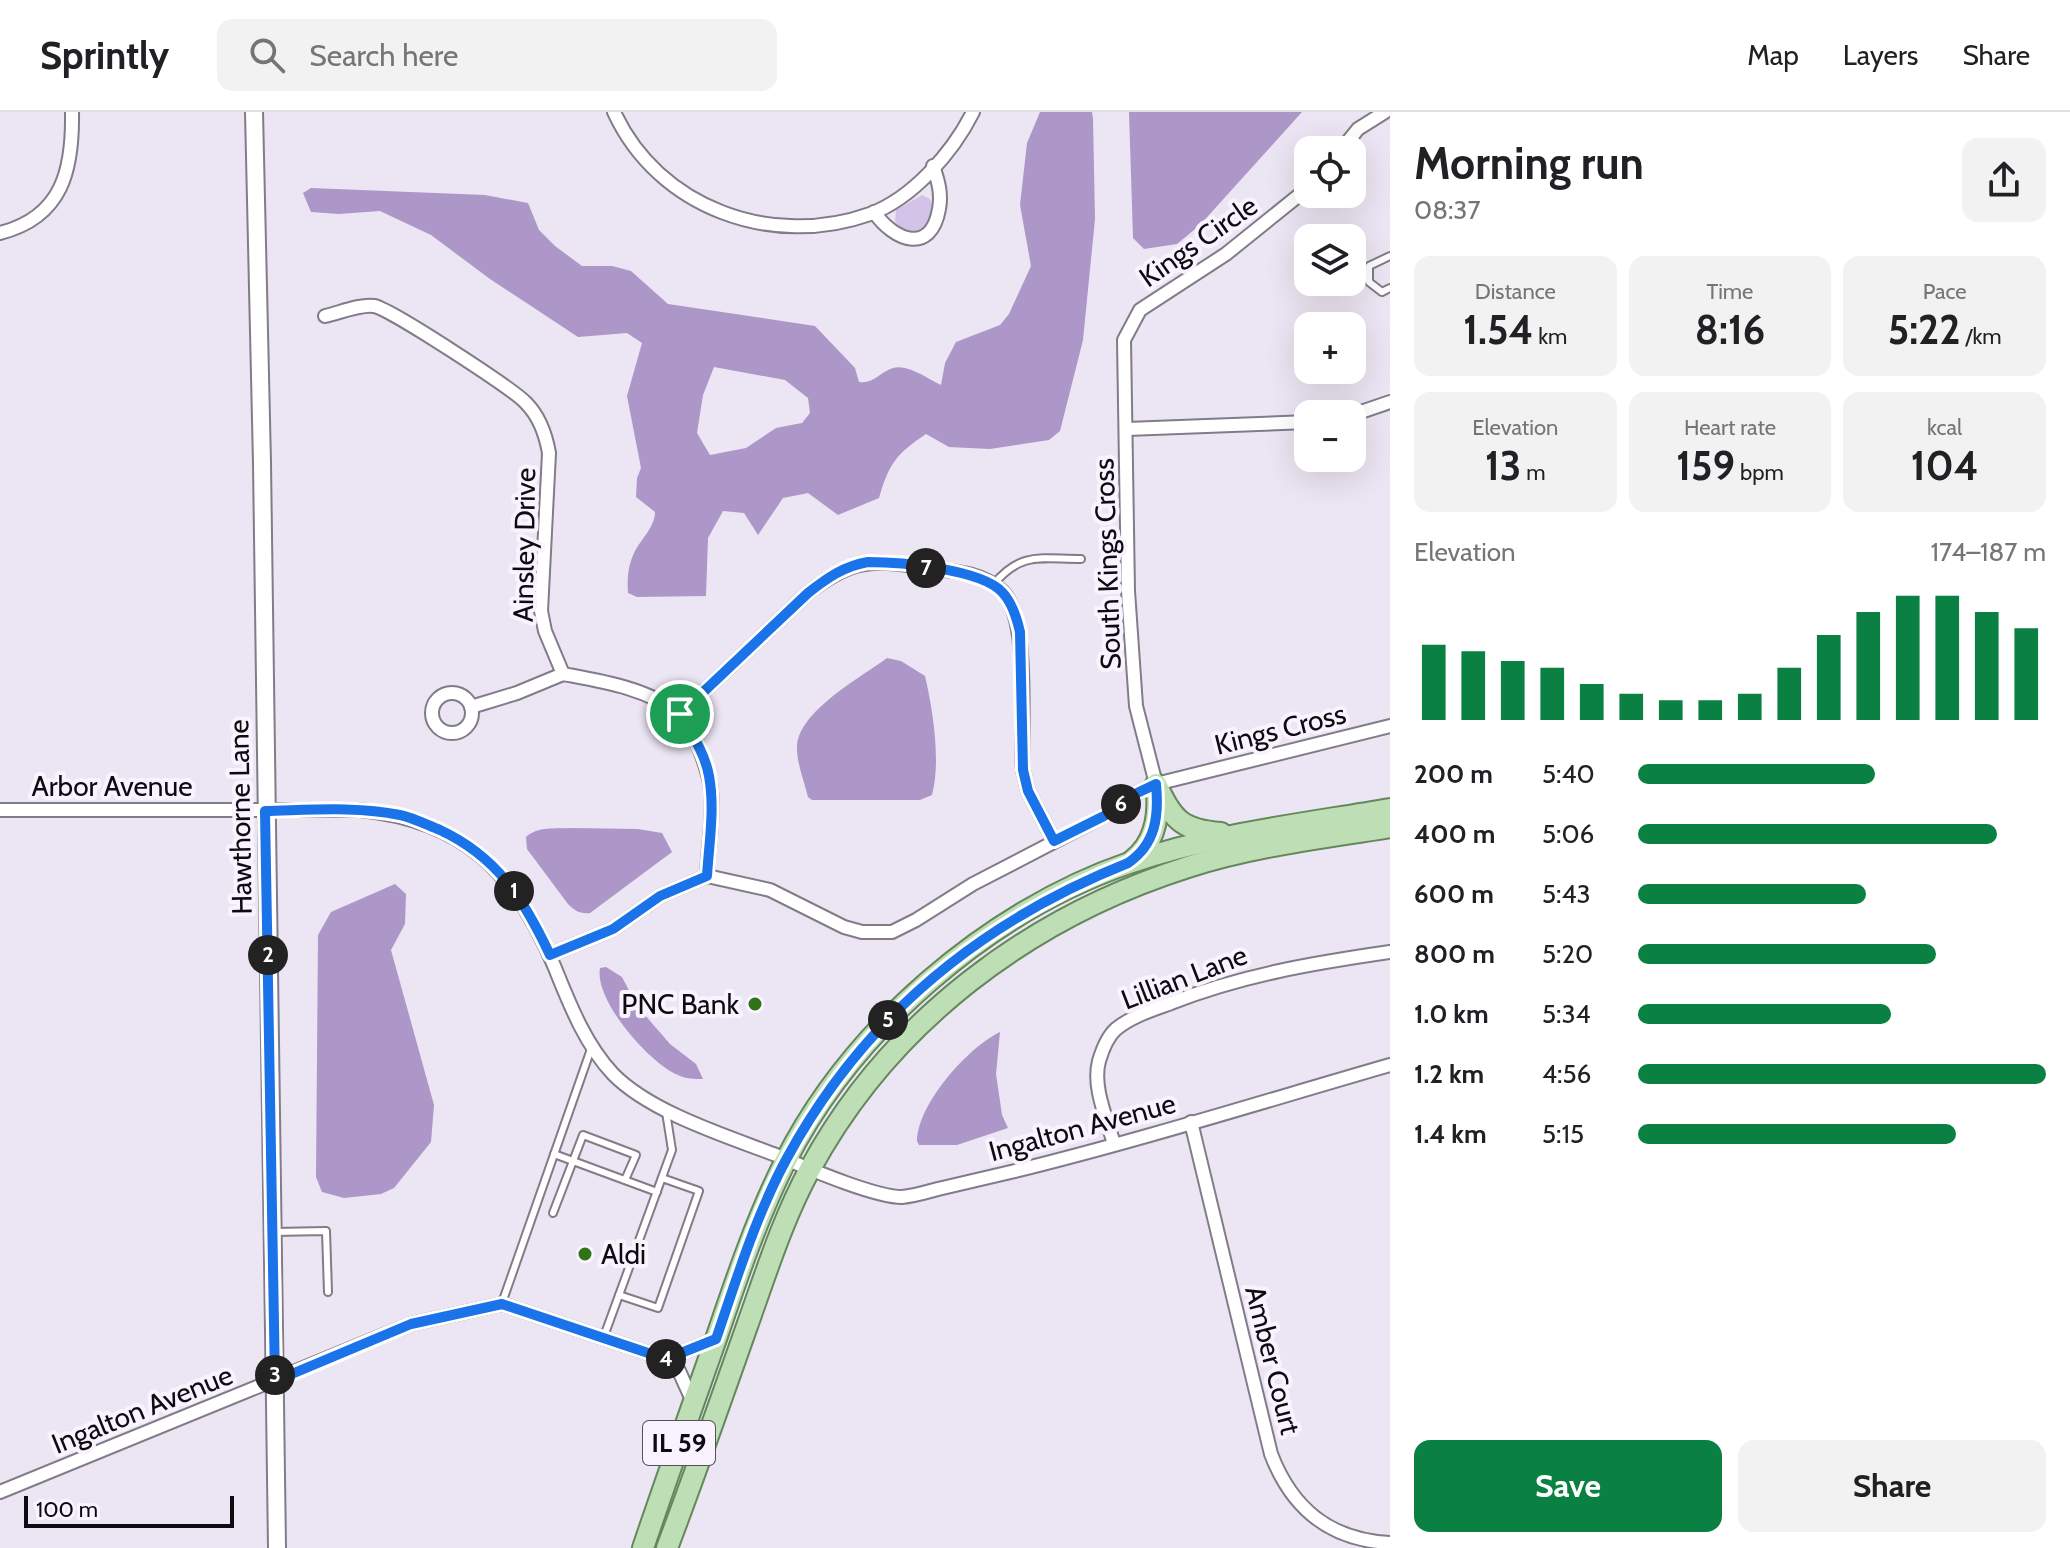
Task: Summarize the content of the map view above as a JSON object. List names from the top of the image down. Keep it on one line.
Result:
{"streets":{"main road":["IL 59"],"street":["Kings Circle","Ainsley Drive","South Kings Cross","Kings Cross","Arbor Avenue","Hawthorne Lane","Lillian Lane","Ingalton Avenue","Amber Court"]},"crossings":[["Kings Circle","South Kings Cross"],["South Kings Cross","Kings Cross"],["Arbor Avenue","Hawthorne Lane"],["Arbor Avenue","Ingalton Avenue"],["Arbor Avenue","IL 59"],["Hawthorne Lane","Ingalton Avenue"],["Lillian Lane","Ingalton Avenue"],["Ingalton Avenue","Amber Court"],["Ingalton Avenue","IL 59"]],"places":["PNC Bank","Aldi"],"scale_bar":"100 m","page":{"header":"Sprintly","search":"Search here","nav":["Map","Layers","Share"],"heading":["Morning run","08:37"],"map_buttons":["+","−"],"stats":[["Distance","1.54 km"],["Time","8:16"],["Pace","5:22 /km"],["Elevation","13 m"],["Heart rate","159 bpm"],["kcal","104"]],"chart":["Elevation","174–187 m"],"pins":["7","6","1","2","5","4","3"],"list":[{"name":"200 m","note":"5:40"},{"name":"400 m","note":"5:06"},{"name":"600 m","note":"5:43"},{"name":"800 m","note":"5:20"},{"name":"1.0 km","note":"5:34"},{"name":"1.2 km","note":"4:56"},{"name":"1.4 km","note":"5:15"}],"buttons":["Save","Share"],"scale":"100 m"}}
